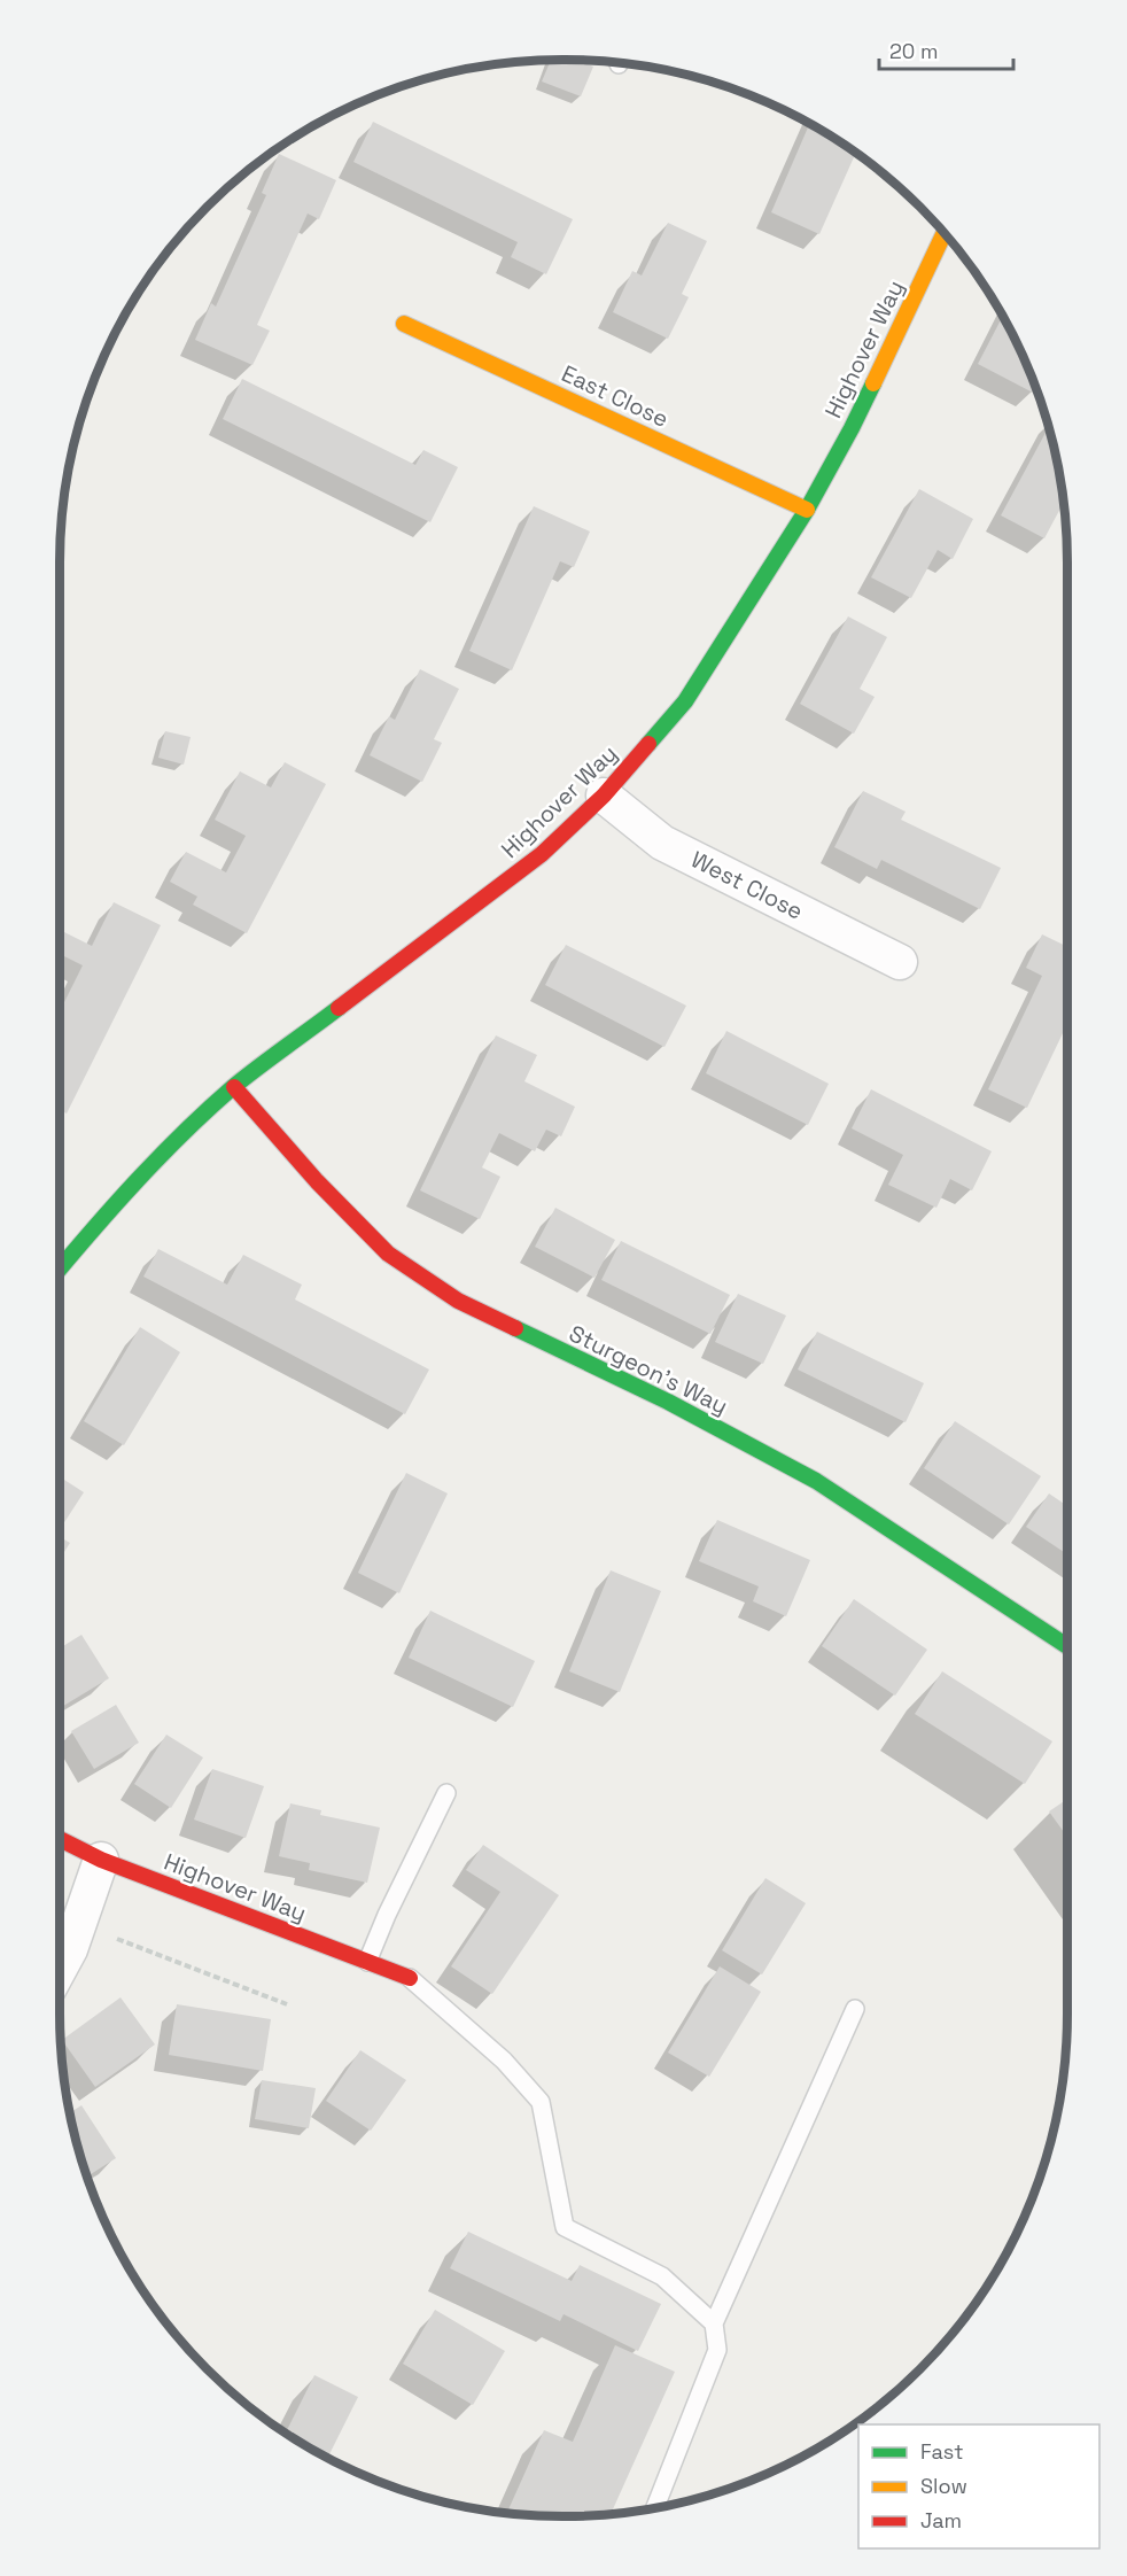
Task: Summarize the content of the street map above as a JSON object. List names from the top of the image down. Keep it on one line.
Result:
{"streets":{"street":["Highover Way","East Close","West Close","Sturgeon's Way"]},"crossings":[["Highover Way","East Close"],["Highover Way","West Close"],["Highover Way","Sturgeon's Way"]],"legend":["Fast","Slow","Jam"],"scale_bar":"20 m"}
